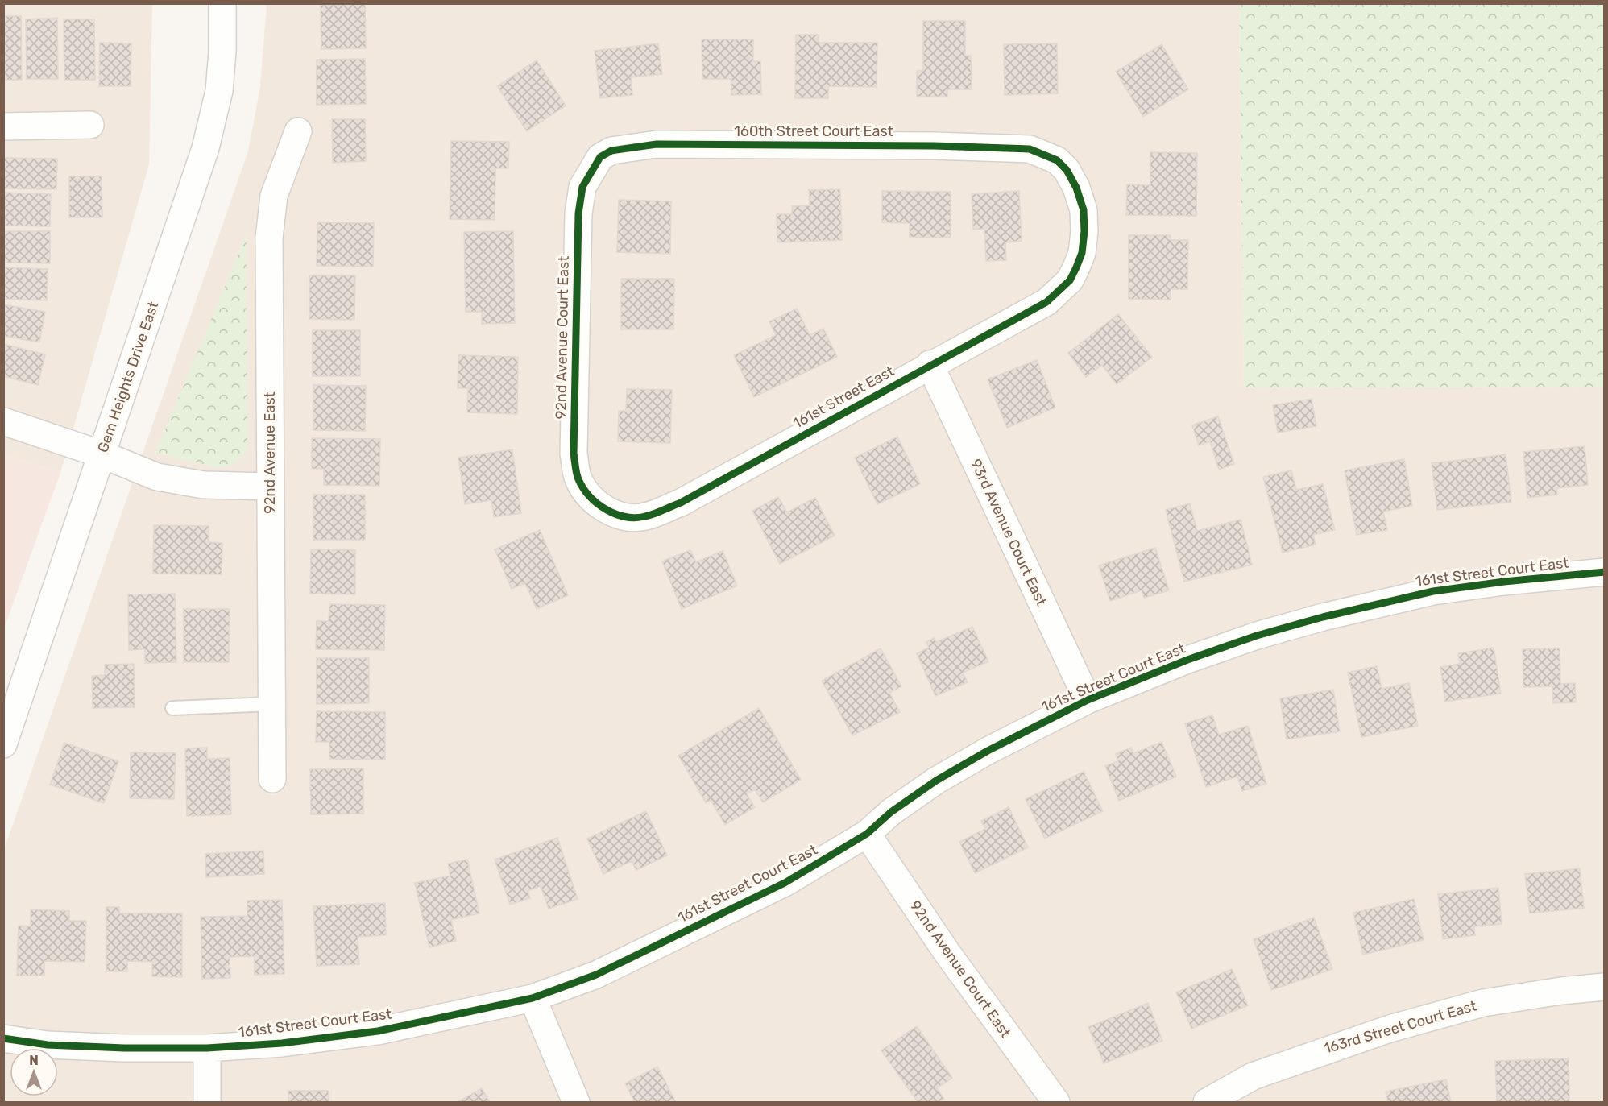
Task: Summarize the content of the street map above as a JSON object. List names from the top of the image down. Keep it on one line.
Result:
{"streets":{"street":["160th Street Court East","92nd Avenue Court East","Gem Heights Drive East","161st Street East","92nd Avenue East","93rd Avenue Court East","161st Street Court East","163rd Street Court East"]},"crossings":[["160th Street Court East","92nd Avenue Court East"],["160th Street Court East","161st Street East"],["92nd Avenue Court East","161st Street East"],["92nd Avenue Court East","161st Street Court East"],["161st Street East","93rd Avenue Court East"],["93rd Avenue Court East","161st Street Court East"]],"north":"top"}
